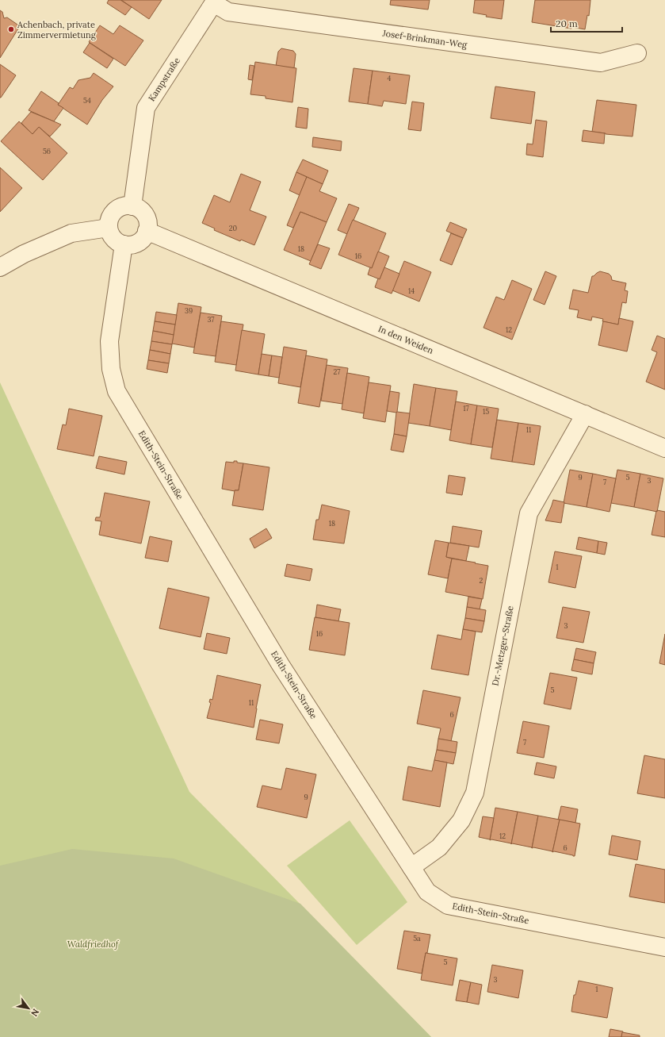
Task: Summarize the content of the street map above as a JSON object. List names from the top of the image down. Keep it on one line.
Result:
{"streets":{"street":["Josef-Brinkman-Weg","Kampstraße","In den Weiden","Edith-Stein-Straße","Dr.-Metzger-Straße"]},"crossings":[["Josef-Brinkman-Weg","Kampstraße"],["Kampstraße","In den Weiden"],["Kampstraße","Edith-Stein-Straße"],["In den Weiden","Edith-Stein-Straße"],["In den Weiden","Dr.-Metzger-Straße"],["Edith-Stein-Straße","Dr.-Metzger-Straße"]],"parks":["Waldfriedhof"],"places":["Achenbach, private Zimmervermietung"],"house_numbers":["4","54","56","20","18","16","14","39","37","12","27","17","15","11","9","5","3","7","18","1","2","3","16","5","11","6","7","9","12","6","5a","5","3","1"],"scale_bar":"20 m","north":"bottom right"}
